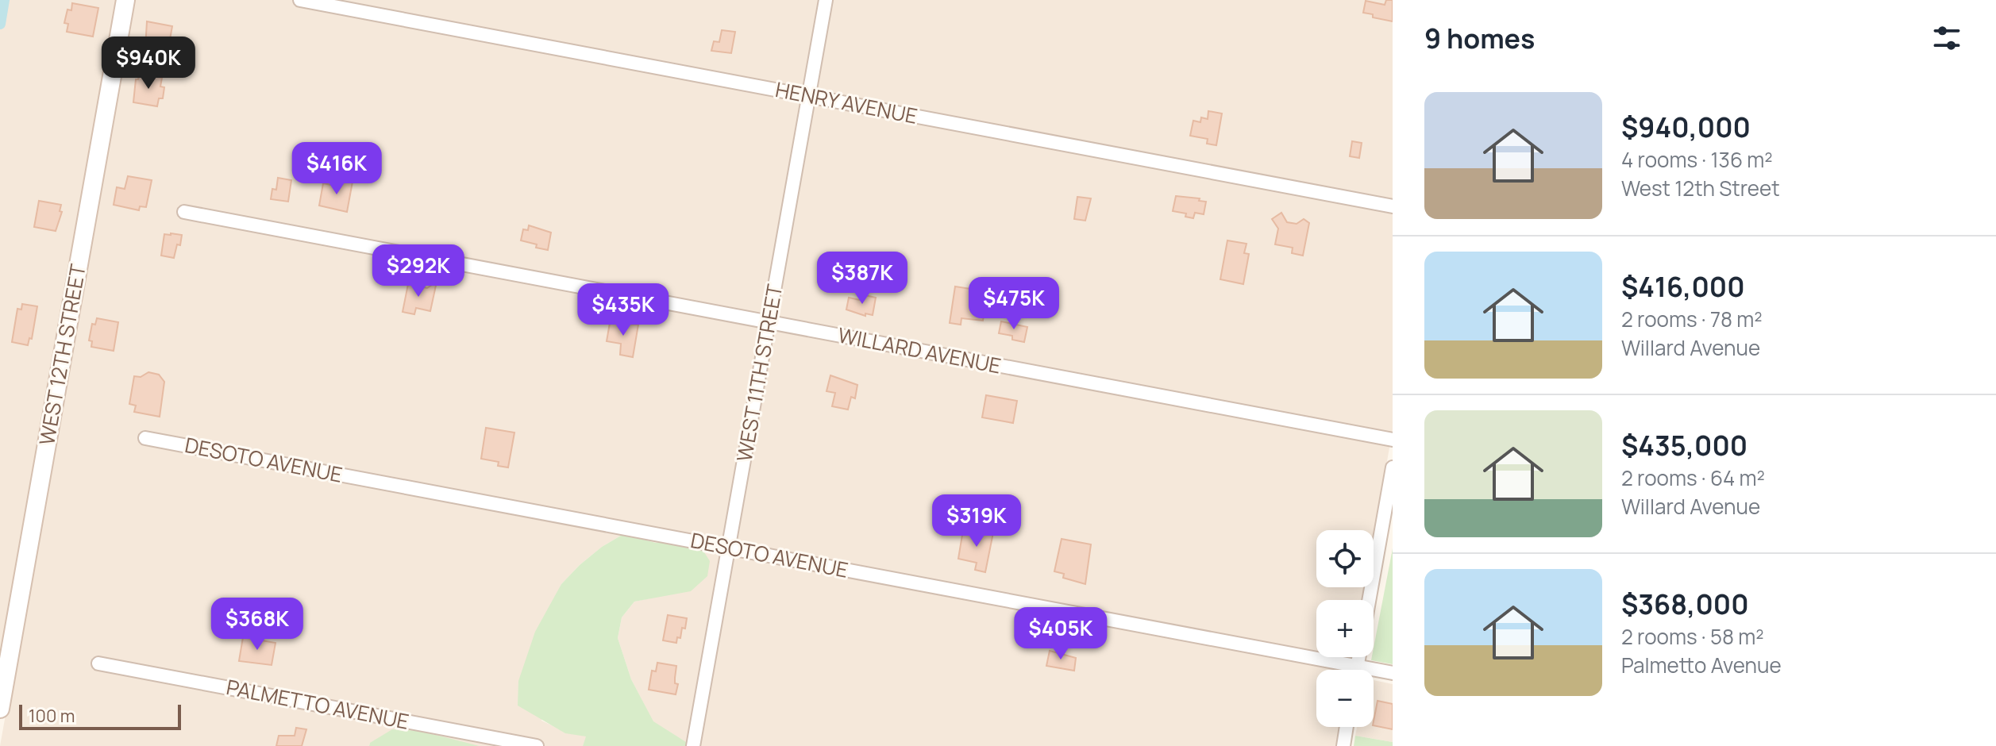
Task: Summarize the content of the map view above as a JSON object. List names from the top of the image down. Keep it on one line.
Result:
{"streets":{"street":["HENRY AVENUE","WILLARD AVENUE","WEST 12TH STREET","WEST 11TH STREET","DESOTO AVENUE","PALMETTO AVENUE"]},"crossings":[["HENRY AVENUE","WEST 11TH STREET"],["WILLARD AVENUE","WEST 11TH STREET"],["WEST 11TH STREET","DESOTO AVENUE"]],"scale_bar":"100 m","page":{"heading":"9 homes","price":["$940K","$416K","$292K","$387K","$475K","$435K","$319K","$368K","$405K"],"list":[{"name":"$940,000","note":"4 rooms · 136 m² · West 12th Street"},{"name":"$416,000","note":"2 rooms · 78 m² · Willard Avenue"},{"name":"$435,000","note":"2 rooms · 64 m² · Willard Avenue"},{"name":"$368,000","note":"2 rooms · 58 m² · Palmetto Avenue"}],"map_buttons":["+","−"],"scale":"100 m"}}
